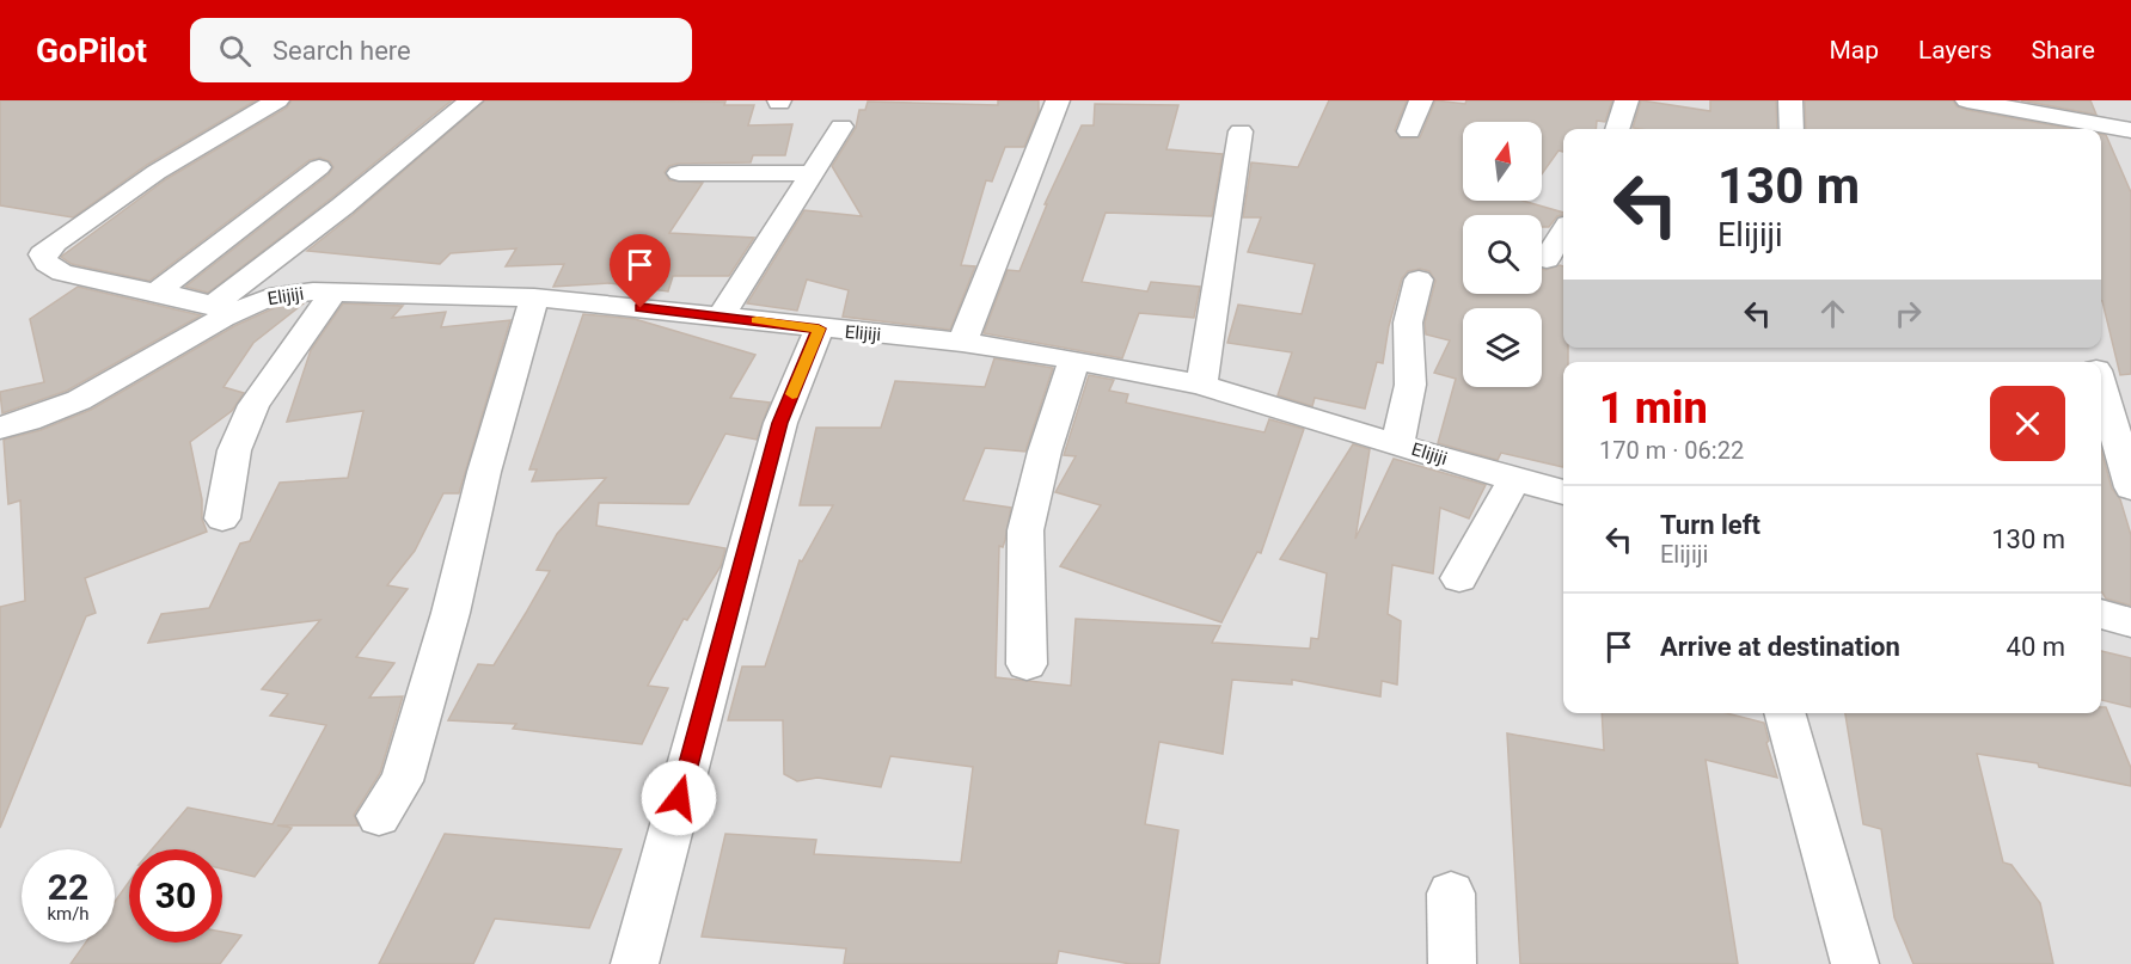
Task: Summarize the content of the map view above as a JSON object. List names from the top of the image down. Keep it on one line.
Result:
{"streets":{"street":["Elijiji"]},"north":"top","page":{"header":"GoPilot","search":"Search here","nav":["Map","Layers","Share"],"turn":["130 m","Elijiji"],"heading":["1 min","170 m · 06:22"],"list":[{"name":"Turn left","note":"Elijiji","value":"130 m"},{"name":"Arrive at destination","value":"40 m"}],"speed":"22 km/h","limit":"30"}}
